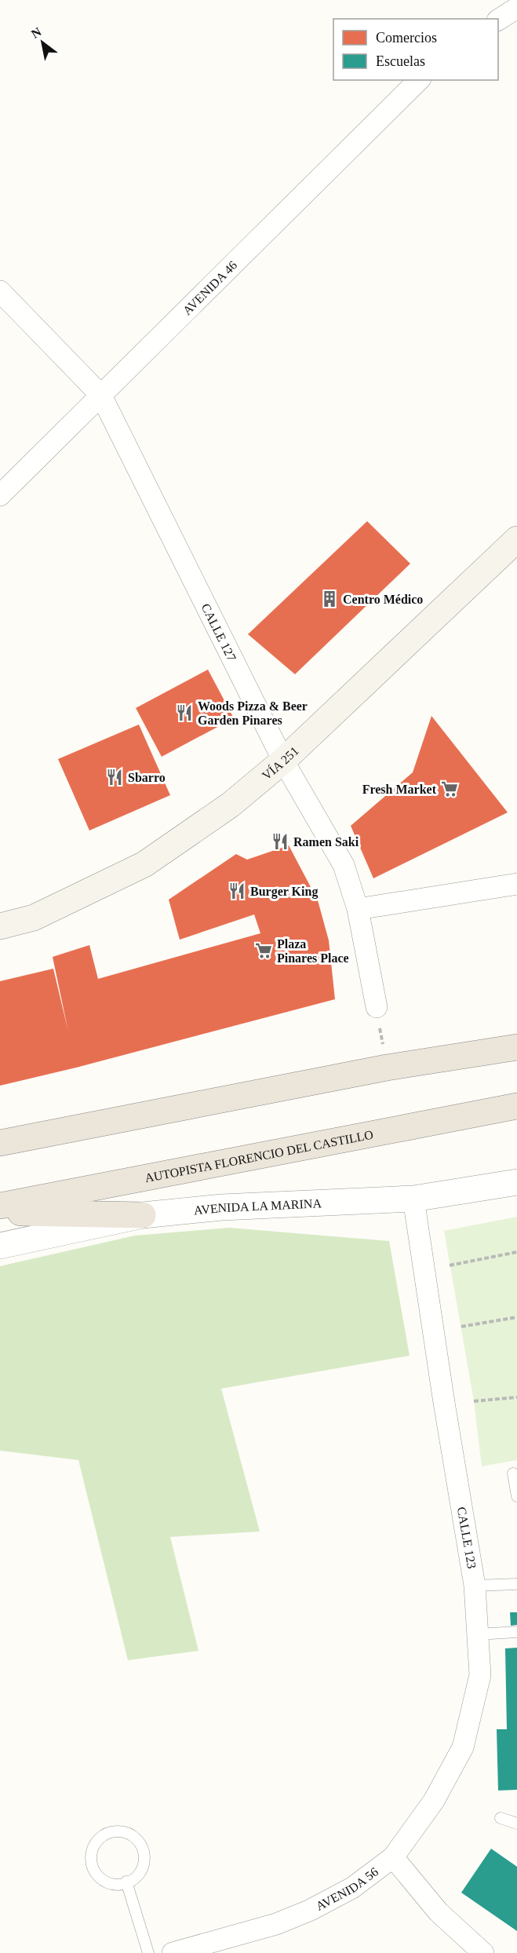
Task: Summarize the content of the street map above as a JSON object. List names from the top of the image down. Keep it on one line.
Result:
{"streets":{"highway":["AUTOPISTA FLORENCIO DEL CASTILLO"],"main road":["VÍA 251"],"street":["AVENIDA 46","CALLE 127","AVENIDA LA MARINA","CALLE 123","AVENIDA 56"]},"crossings":[["AVENIDA 46","CALLE 127"],["CALLE 127","VÍA 251"],["AVENIDA LA MARINA","CALLE 123"],["CALLE 123","AVENIDA 56"]],"places":{"building":["Centro Médico"],"restaurant":["Woods Pizza & Beer Garden Pinares","Sbarro","Ramen Saki","Burger King"],"supermarket":["Fresh Market","Plaza Pinares Place"]},"legend":["Comercios","Escuelas"],"north":"top left"}
